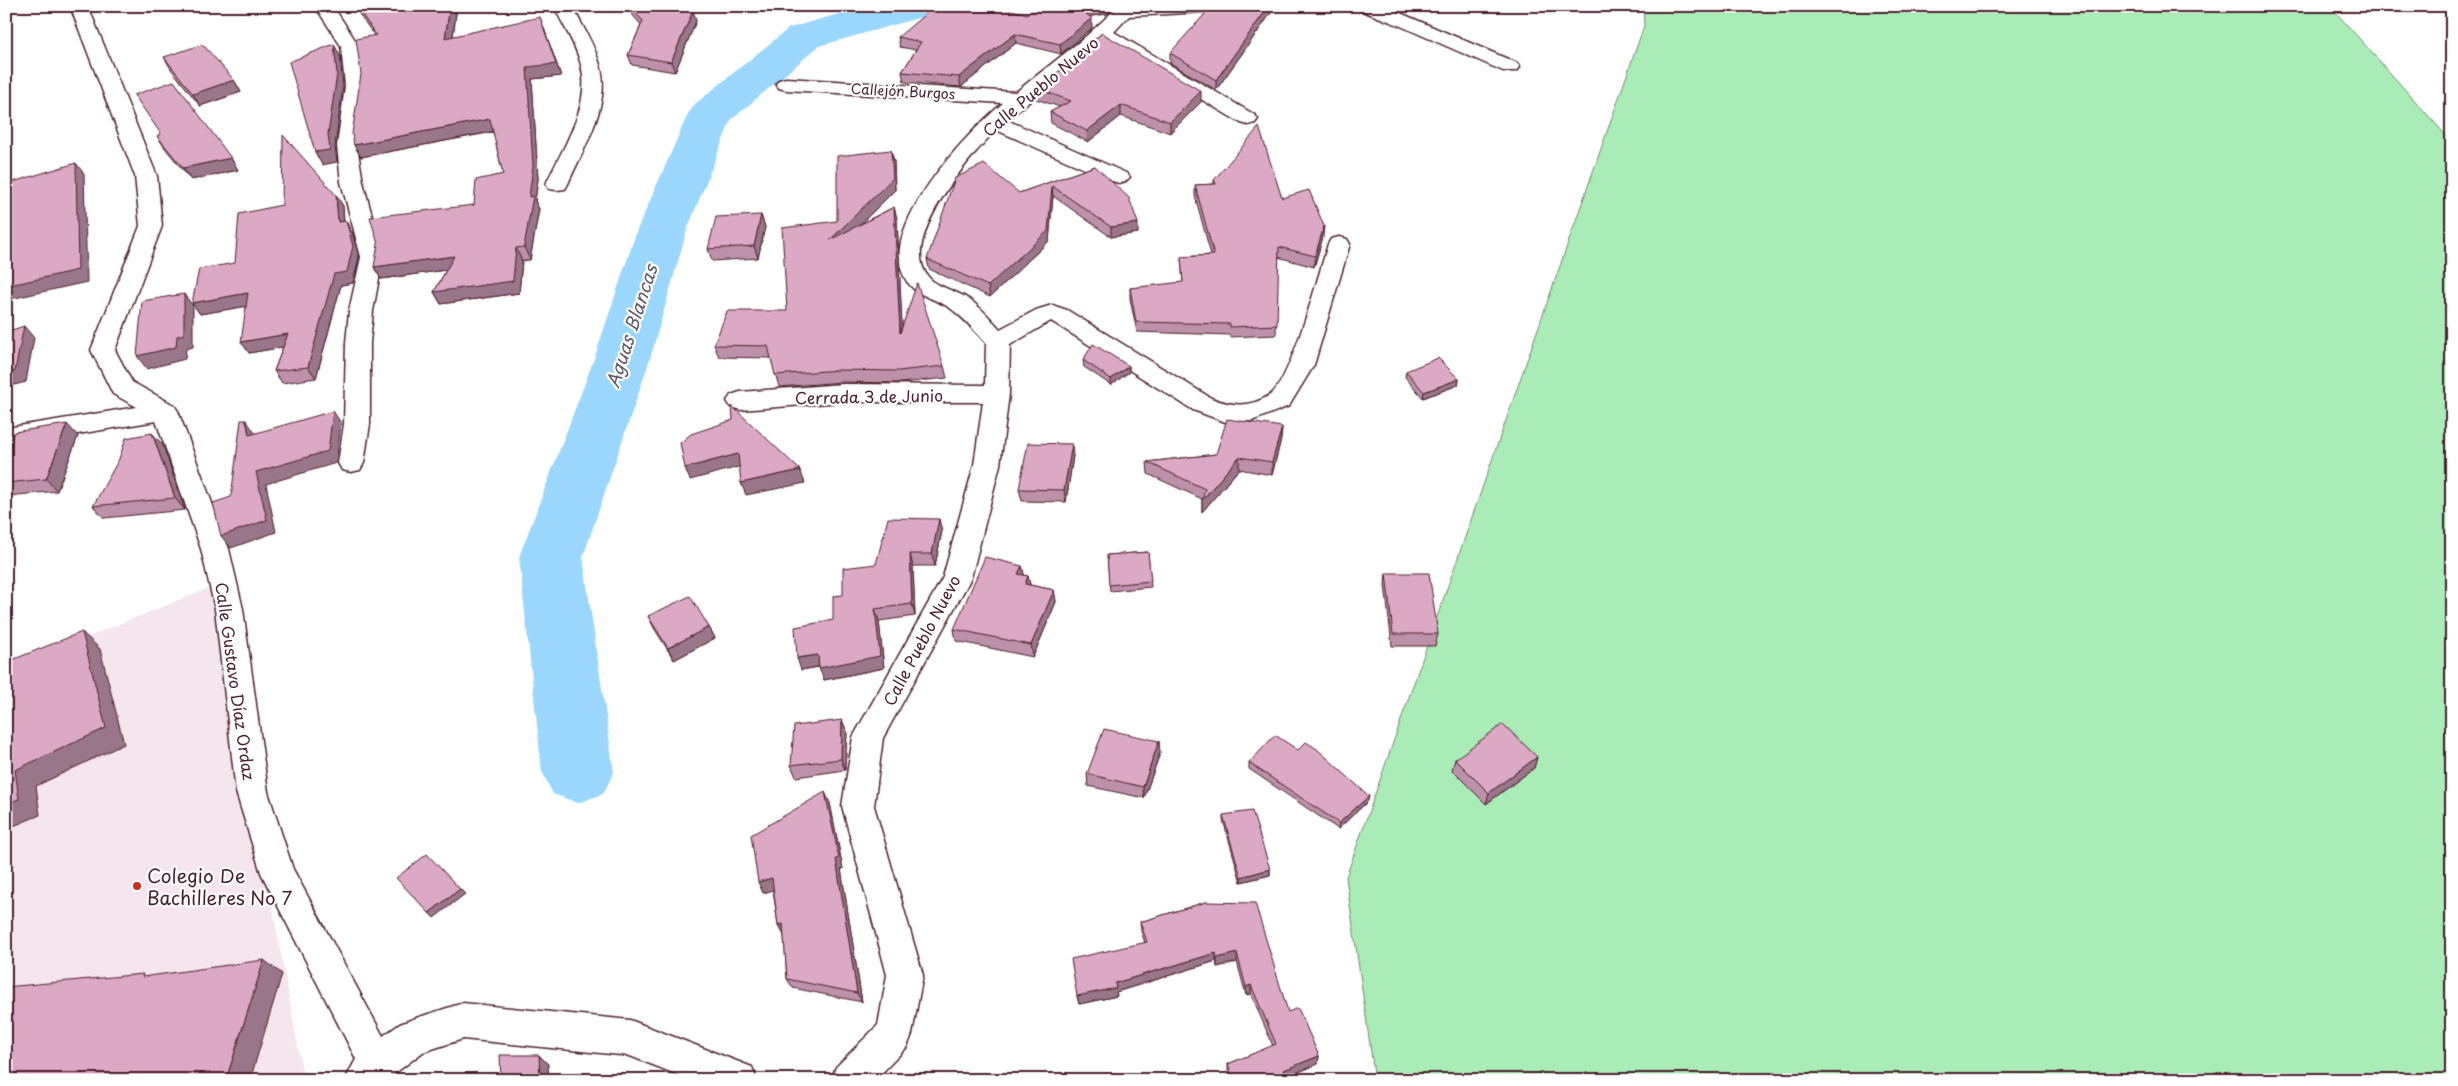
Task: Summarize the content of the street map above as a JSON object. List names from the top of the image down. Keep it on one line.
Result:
{"streets":{"street":["Calle Pueblo Nuevo","Callejón Burgos","Cerrada 3 de Junio","Calle Gustavo Díaz Ordaz"]},"crossings":[["Calle Pueblo Nuevo","Callejón Burgos"],["Calle Pueblo Nuevo","Cerrada 3 de Junio"]],"water":["Aguas Blancas"],"places":["Colegio De Bachilleres No 7"]}
